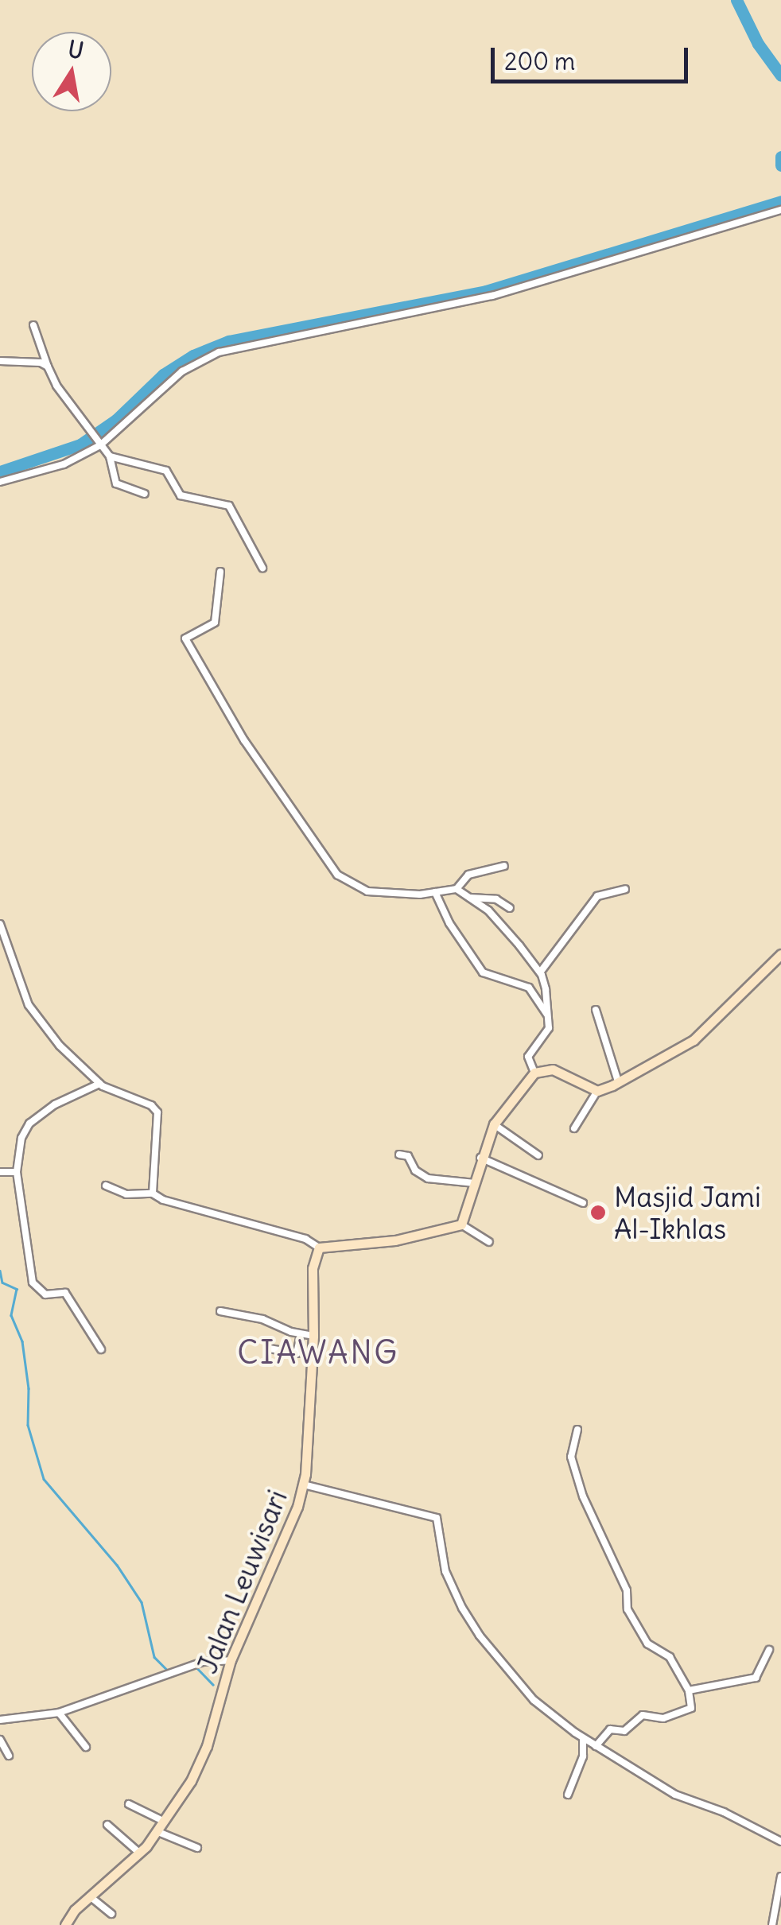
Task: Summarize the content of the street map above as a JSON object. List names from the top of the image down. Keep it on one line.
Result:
{"streets":{"main road":["Jalan Leuwisari"]},"districts":["CIAWANG"],"places":["Masjid Jami Al-Ikhlas"],"scale_bar":"200 m","north":"top"}
